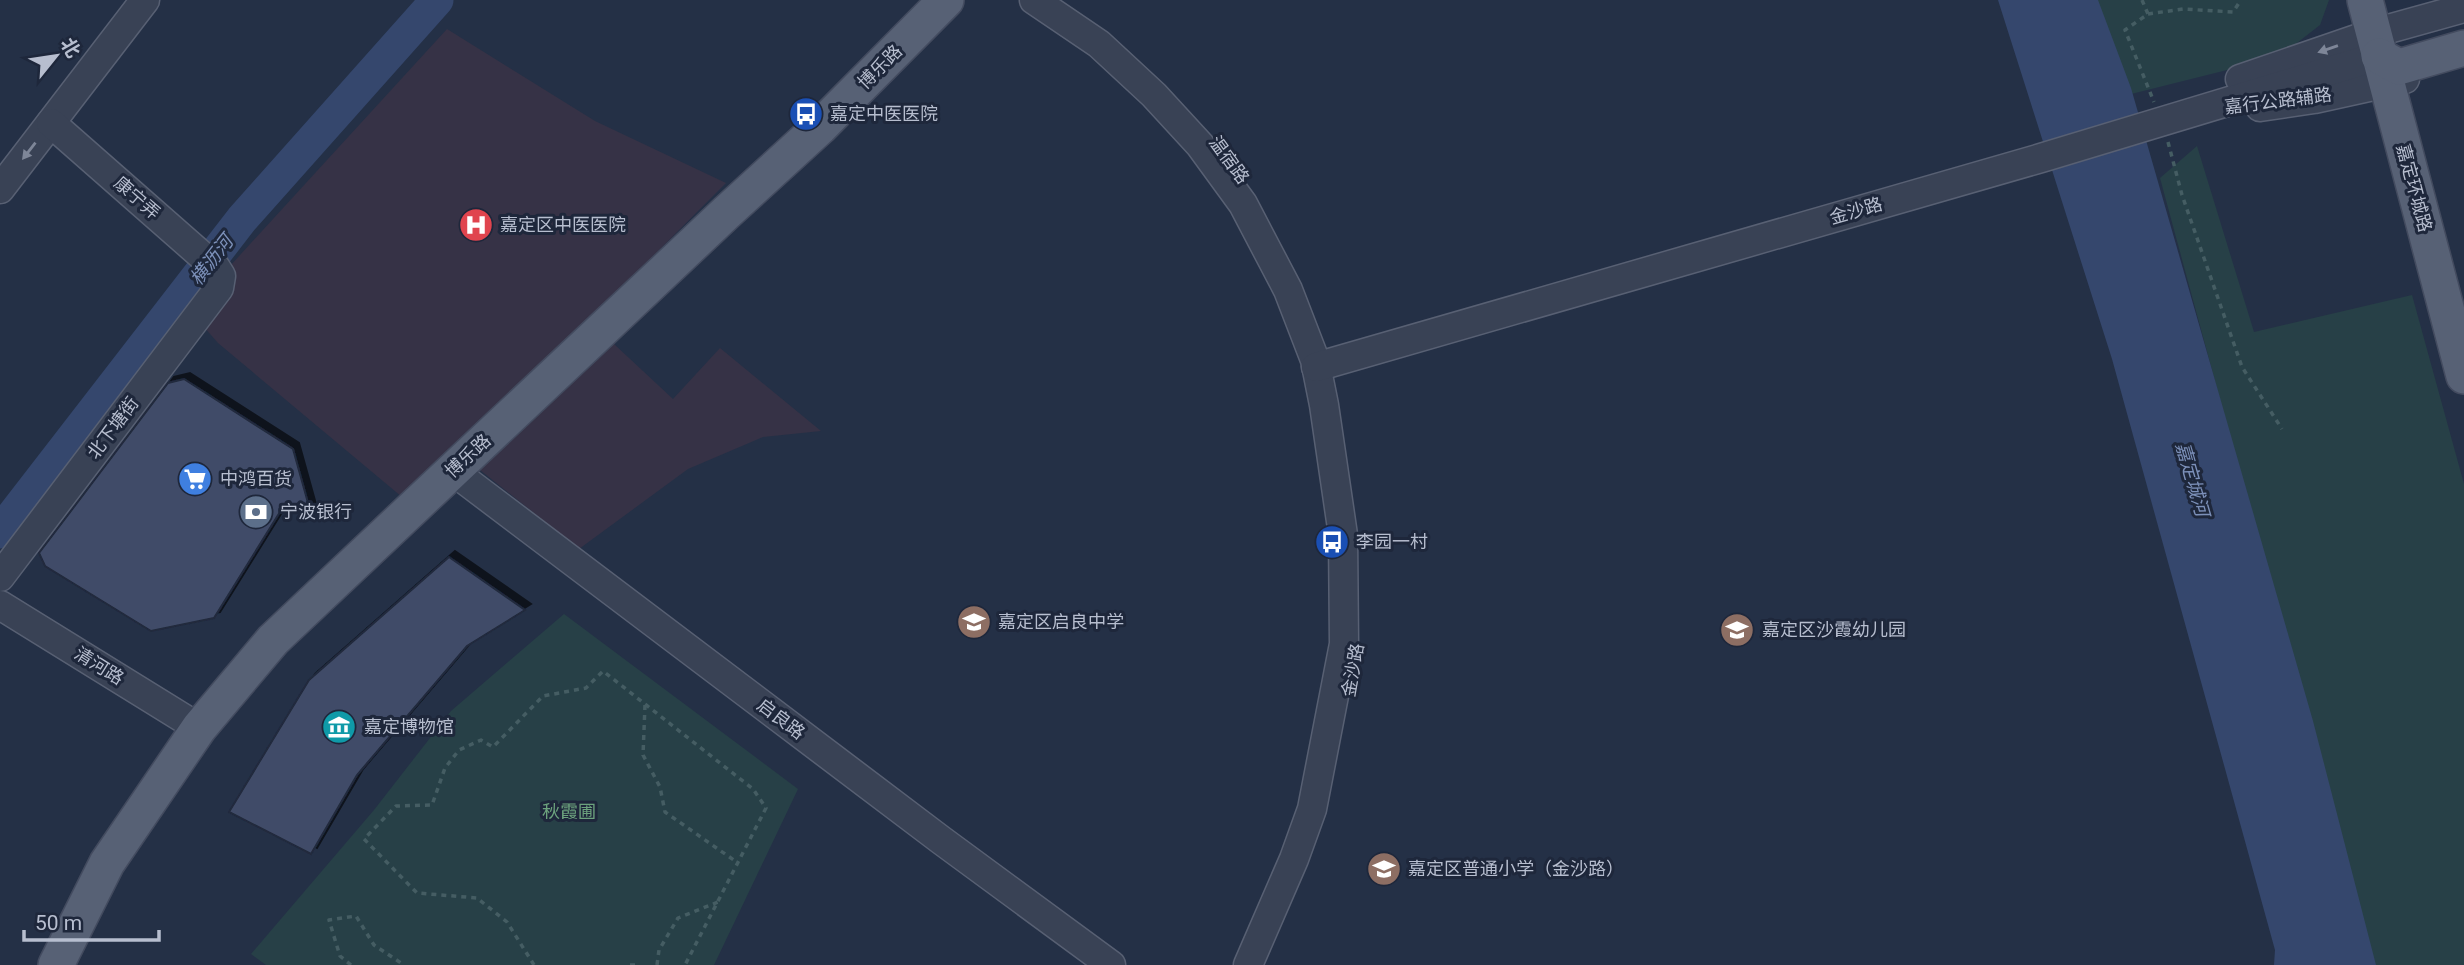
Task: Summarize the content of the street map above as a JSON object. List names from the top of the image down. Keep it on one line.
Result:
{"streets":{"main road":["博乐路","嘉定环城路"],"street":["嘉行公路辅路","温宿路","康宁弄","金沙路","北下塘街","清河路","启良路"]},"crossings":[["博乐路","清河路"],["博乐路","启良路"],["嘉行公路辅路","嘉定环城路"],["嘉行公路辅路","金沙路"],["温宿路","金沙路"],["康宁弄","北下塘街"]],"water":["横沥河","嘉定城河"],"parks":["秋霞圃"],"places":{"bus stop":["嘉定中医医院","李园一村"],"hospital":["嘉定区中医医院"],"supermarket":["中鸿百货"],"bank":["宁波银行"],"school or university":["嘉定区启良中学","嘉定区沙霞幼儿园","嘉定区普通小学（金沙路）"],"museum":["嘉定博物馆"]},"scale_bar":"50 m","north":"top right"}
